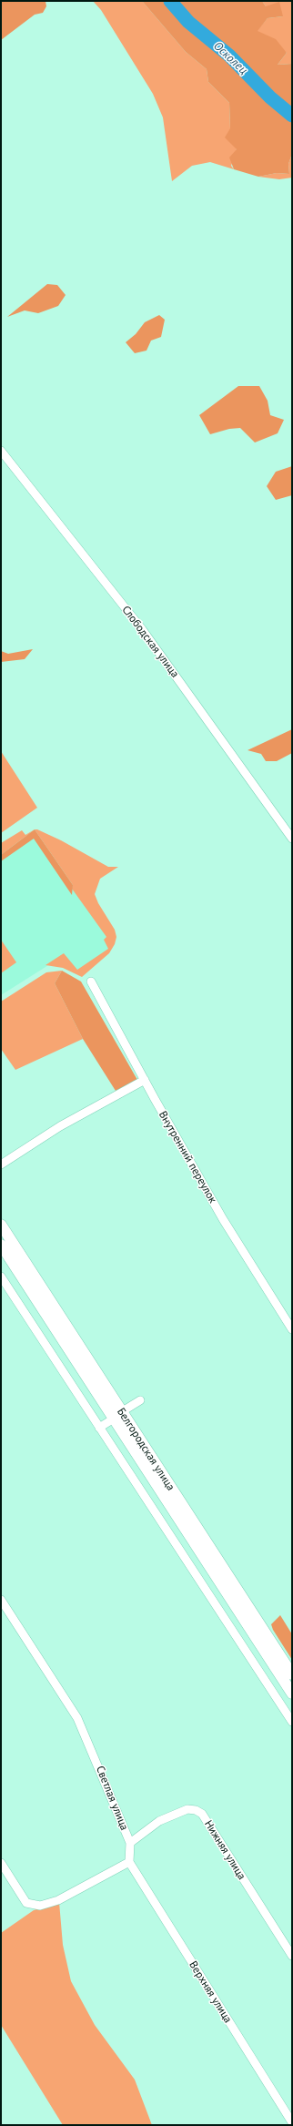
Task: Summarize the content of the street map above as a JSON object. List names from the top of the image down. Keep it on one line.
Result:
{"streets":{"main road":["Белгородская улица"],"street":["Слободская улица","Внутренний переулок","Светлая улица","Нижняя улица","Верхняя улица"]},"crossings":[["Светлая улица","Нижняя улица"],["Светлая улица","Верхняя улица"]],"water":["Осколец"]}
